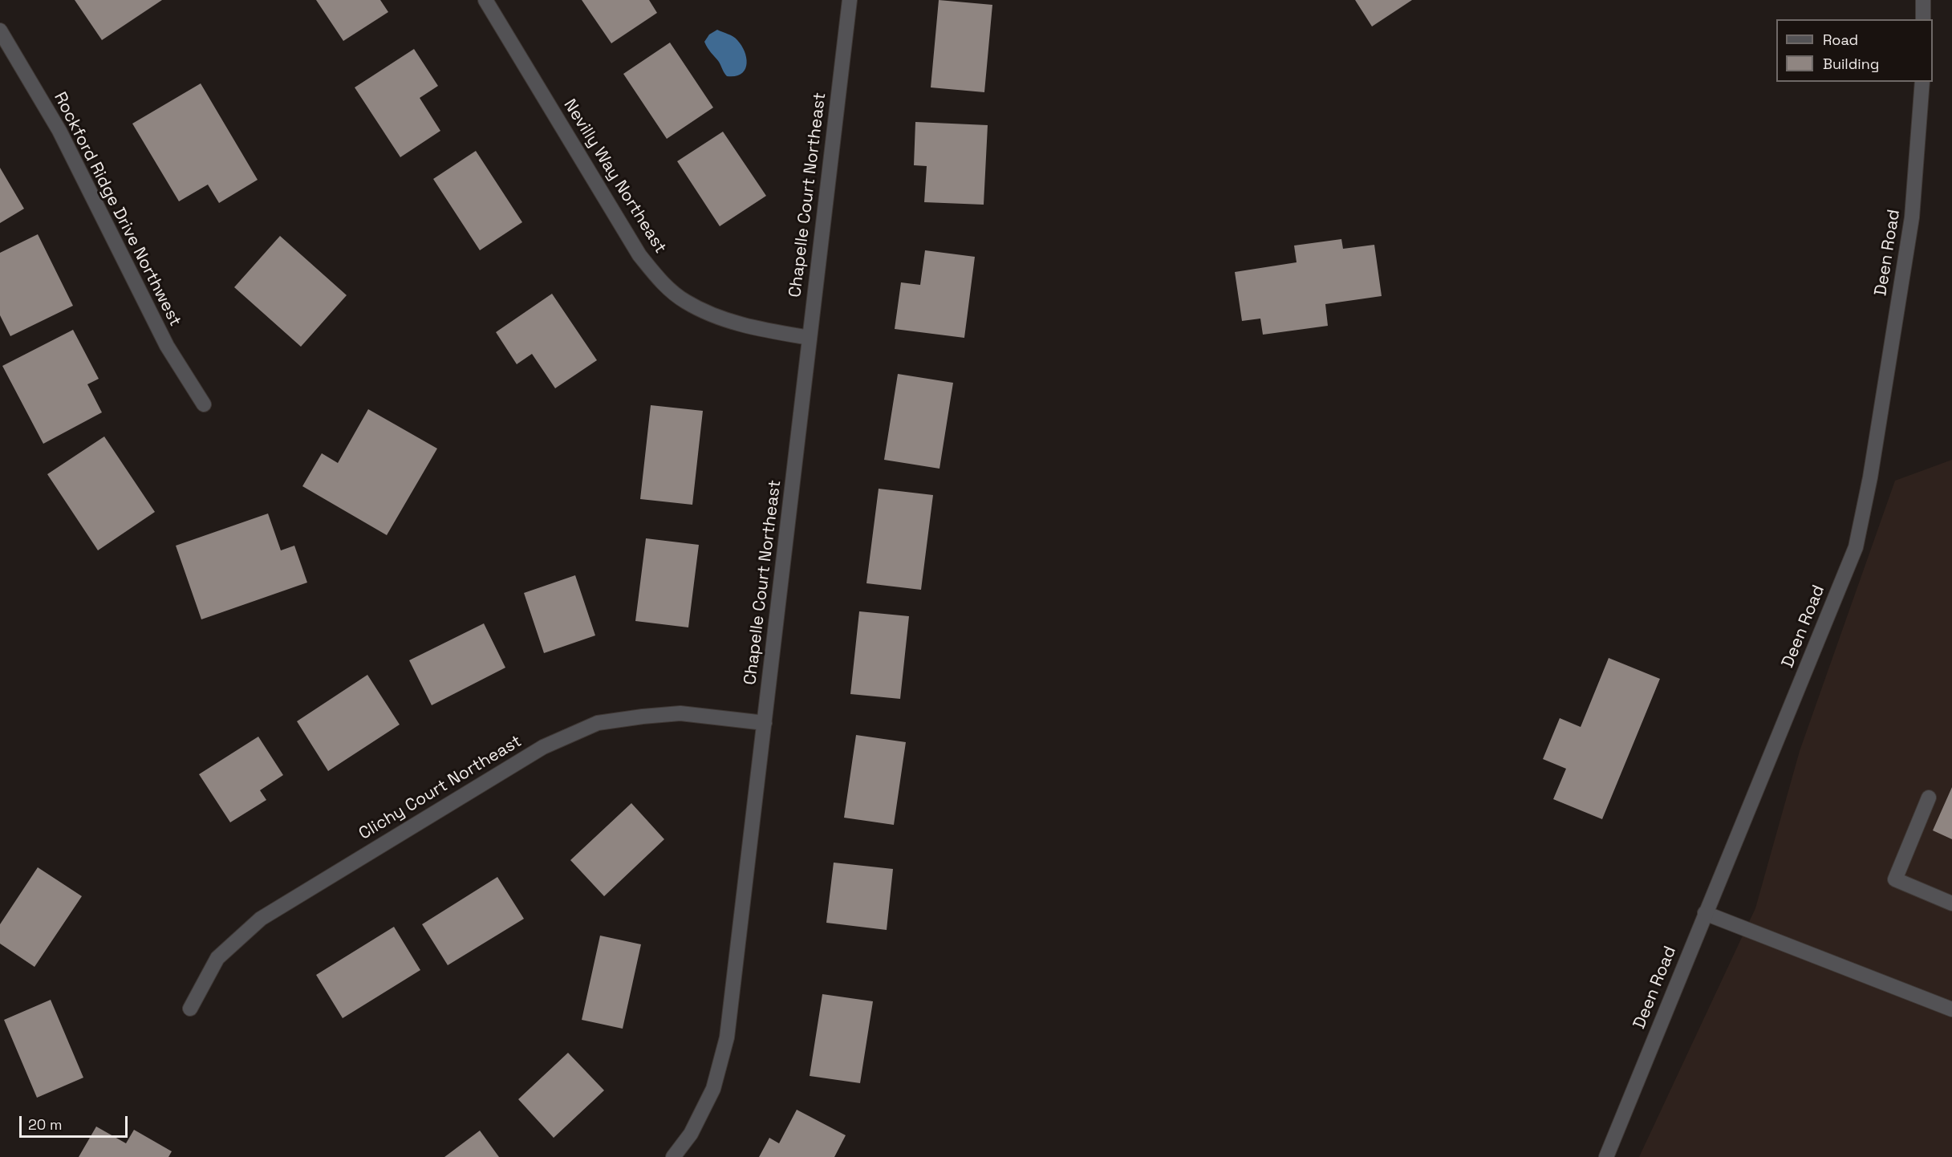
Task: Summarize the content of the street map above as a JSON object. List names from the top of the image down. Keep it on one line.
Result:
{"streets":{"street":["Nevilly Way Northeast","Chapelle Court Northeast","Rockford Ridge Drive Northwest","Deen Road","Clichy Court Northeast"]},"crossings":[["Nevilly Way Northeast","Chapelle Court Northeast"],["Chapelle Court Northeast","Clichy Court Northeast"]],"legend":["Road","Building"],"scale_bar":"20 m"}
